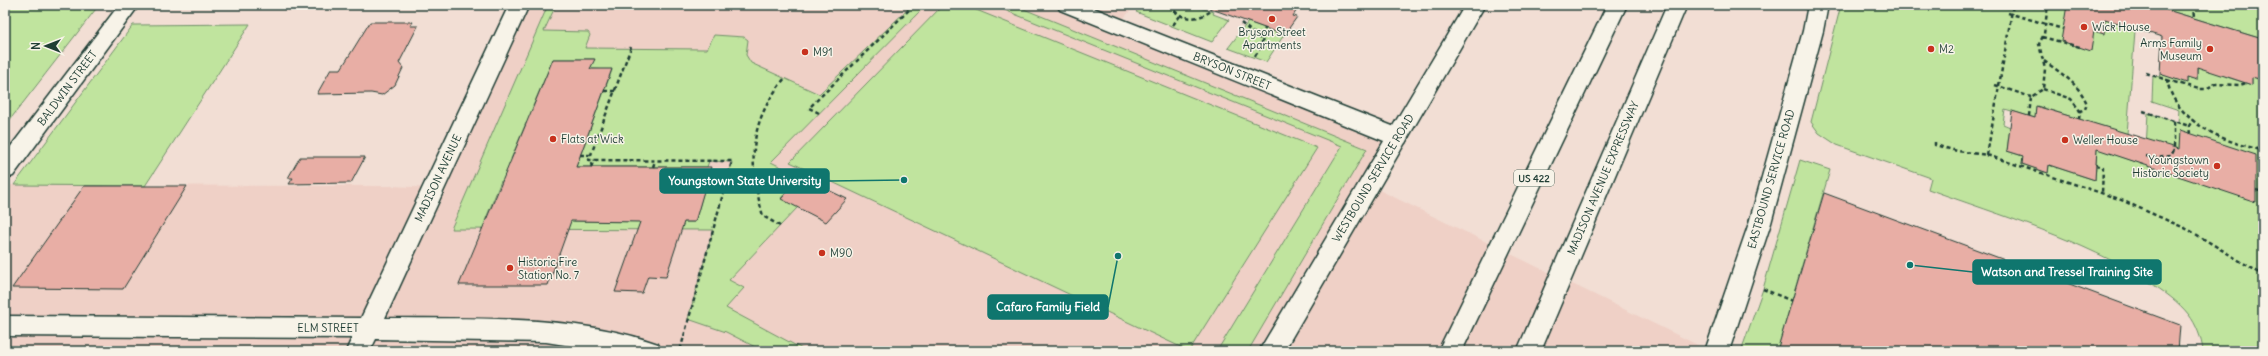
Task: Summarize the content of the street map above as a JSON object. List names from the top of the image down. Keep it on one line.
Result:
{"streets":{"main road":["BRYSON STREET","BALDWIN STREET","MADISON AVENUE","WESTBOUND SERVICE ROAD","US 422","MADISON AVENUE EXPRESSWAY","EASTBOUND SERVICE ROAD","ELM STREET"]},"crossings":[["BRYSON STREET","WESTBOUND SERVICE ROAD"],["MADISON AVENUE","ELM STREET"]],"places":["Bryson Street Apartments","Wick House","M2","Arms Family Museum","M91","Flats at Wick","Weller House","Youngstown Historic Society","Youngstown State University","M90","Cafaro Family Field","Watson and Tressel Training Site","Historic Fire Station No. 7"],"north":"left"}
